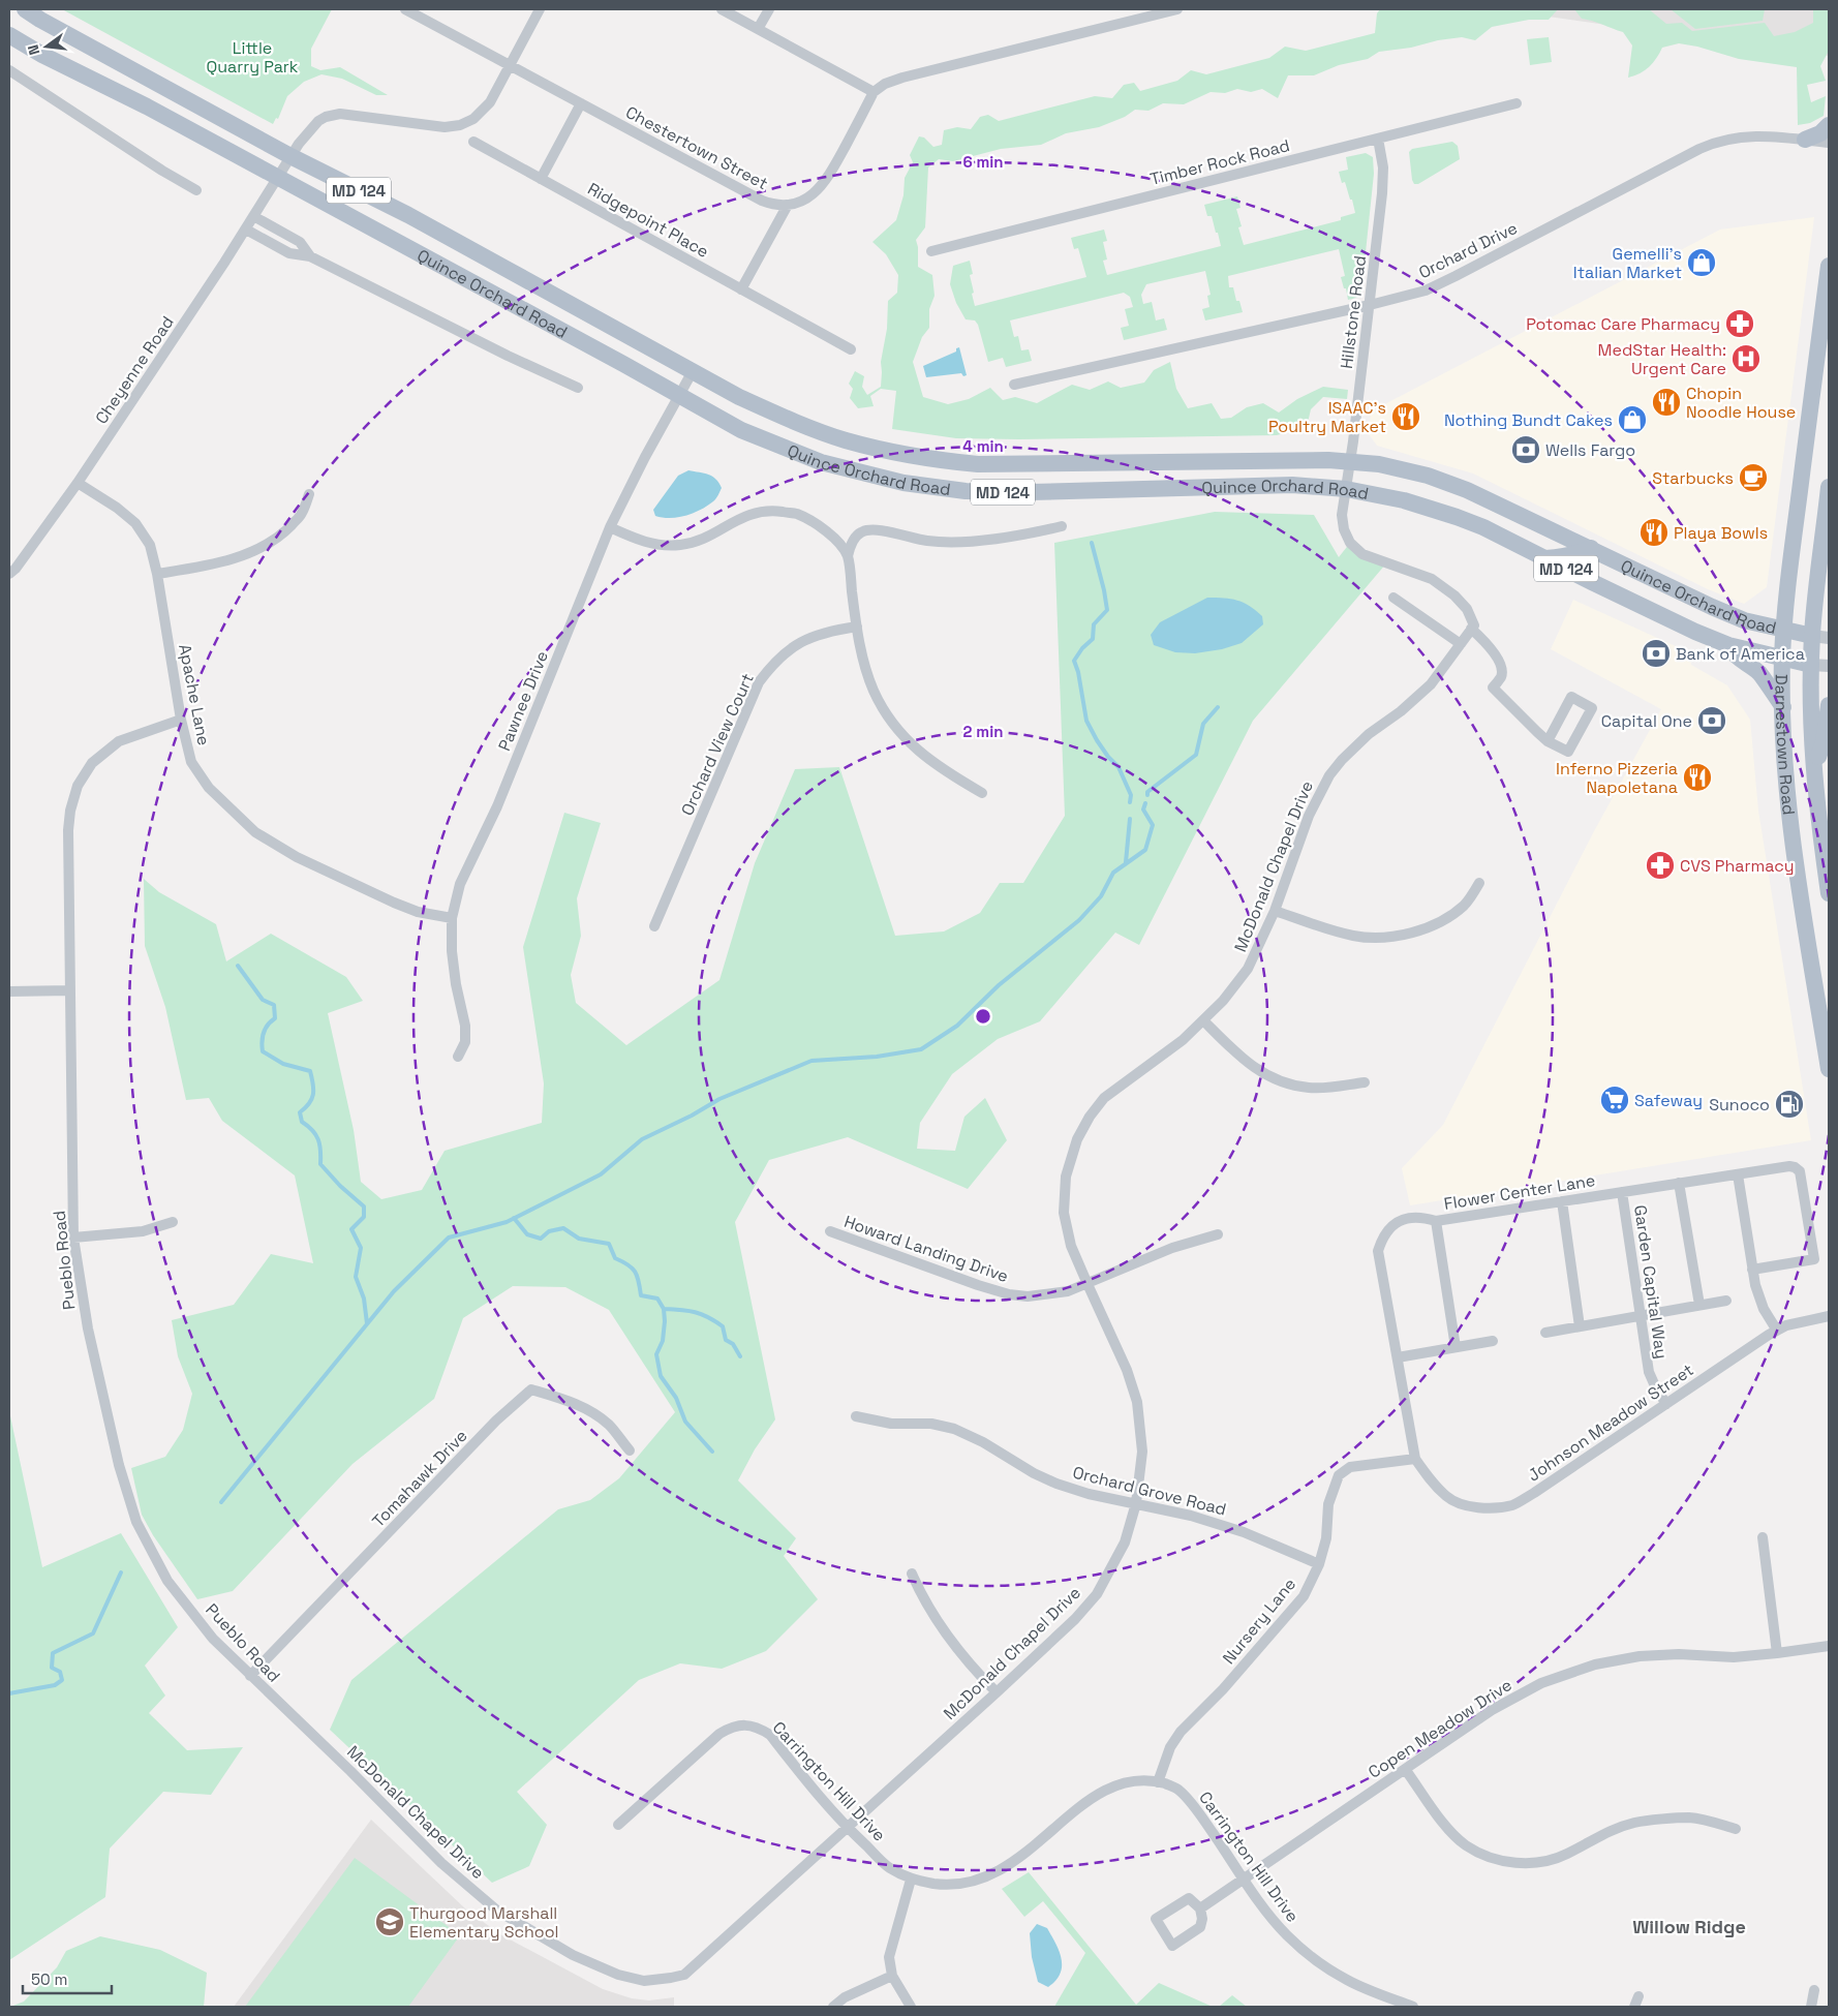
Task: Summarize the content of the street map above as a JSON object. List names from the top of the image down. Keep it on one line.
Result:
{"streets":{"main road":["MD 124","Quince Orchard Road","Darnestown Road"],"street":["Chestertown Street","Timber Rock Road","Ridgepoint Place","Orchard Drive","Hillstone Road","Cheyenne Road","Apache Lane","Pawnee Drive","Orchard View Court","McDonald Chapel Drive","Flower Center Lane","Howard Landing Drive","Pueblo Road","Garden Capital Way","Johnson Meadow Street","Tomahawk Drive","Orchard Grove Road","Nursery Lane","Copen Meadow Drive","Carrington Hill Drive"]},"crossings":[["Chestertown Street","Cheyenne Road"],["Timber Rock Road","Hillstone Road"],["Orchard Drive","Hillstone Road"],["Quince Orchard Road","Hillstone Road"],["Quince Orchard Road","Cheyenne Road"],["Quince Orchard Road","Pawnee Drive"],["Quince Orchard Road","Darnestown Road"],["Cheyenne Road","Apache Lane"],["Apache Lane","Pawnee Drive"],["Apache Lane","Pueblo Road"],["McDonald Chapel Drive","Howard Landing Drive"],["McDonald Chapel Drive","Pueblo Road"],["McDonald Chapel Drive","Orchard Grove Road"],["McDonald Chapel Drive","Carrington Hill Drive"],["Flower Center Lane","Garden Capital Way"],["Flower Center Lane","Johnson Meadow Street"],["Flower Center Lane","Nursery Lane"],["Pueblo Road","Tomahawk Drive"],["Garden Capital Way","Johnson Meadow Street"],["Johnson Meadow Street","Nursery Lane"],["Orchard Grove Road","Nursery Lane"],["Nursery Lane","Carrington Hill Drive"],["Copen Meadow Drive","Carrington Hill Drive"]],"districts":["Willow Ridge"],"parks":["Little Quarry Park"],"places":{"shop":["Gemelli's Italian Market","Nothing Bundt Cakes"],"pharmacy":["Potomac Care Pharmacy","CVS Pharmacy"],"hospital":["MedStar Health: Urgent Care"],"restaurant":["Chopin Noodle House","ISAAC's Poultry Market","Playa Bowls","Inferno Pizzeria Napoletana"],"bank":["Wells Fargo","Bank of America","Capital One"],"cafe":["Starbucks"],"supermarket":["Safeway"],"fuel station":["Sunoco"],"school or university":["Thurgood Marshall Elementary School"]},"scale_bar":"50 m","north":"left","rings":["6 min","4 min","2 min"]}
